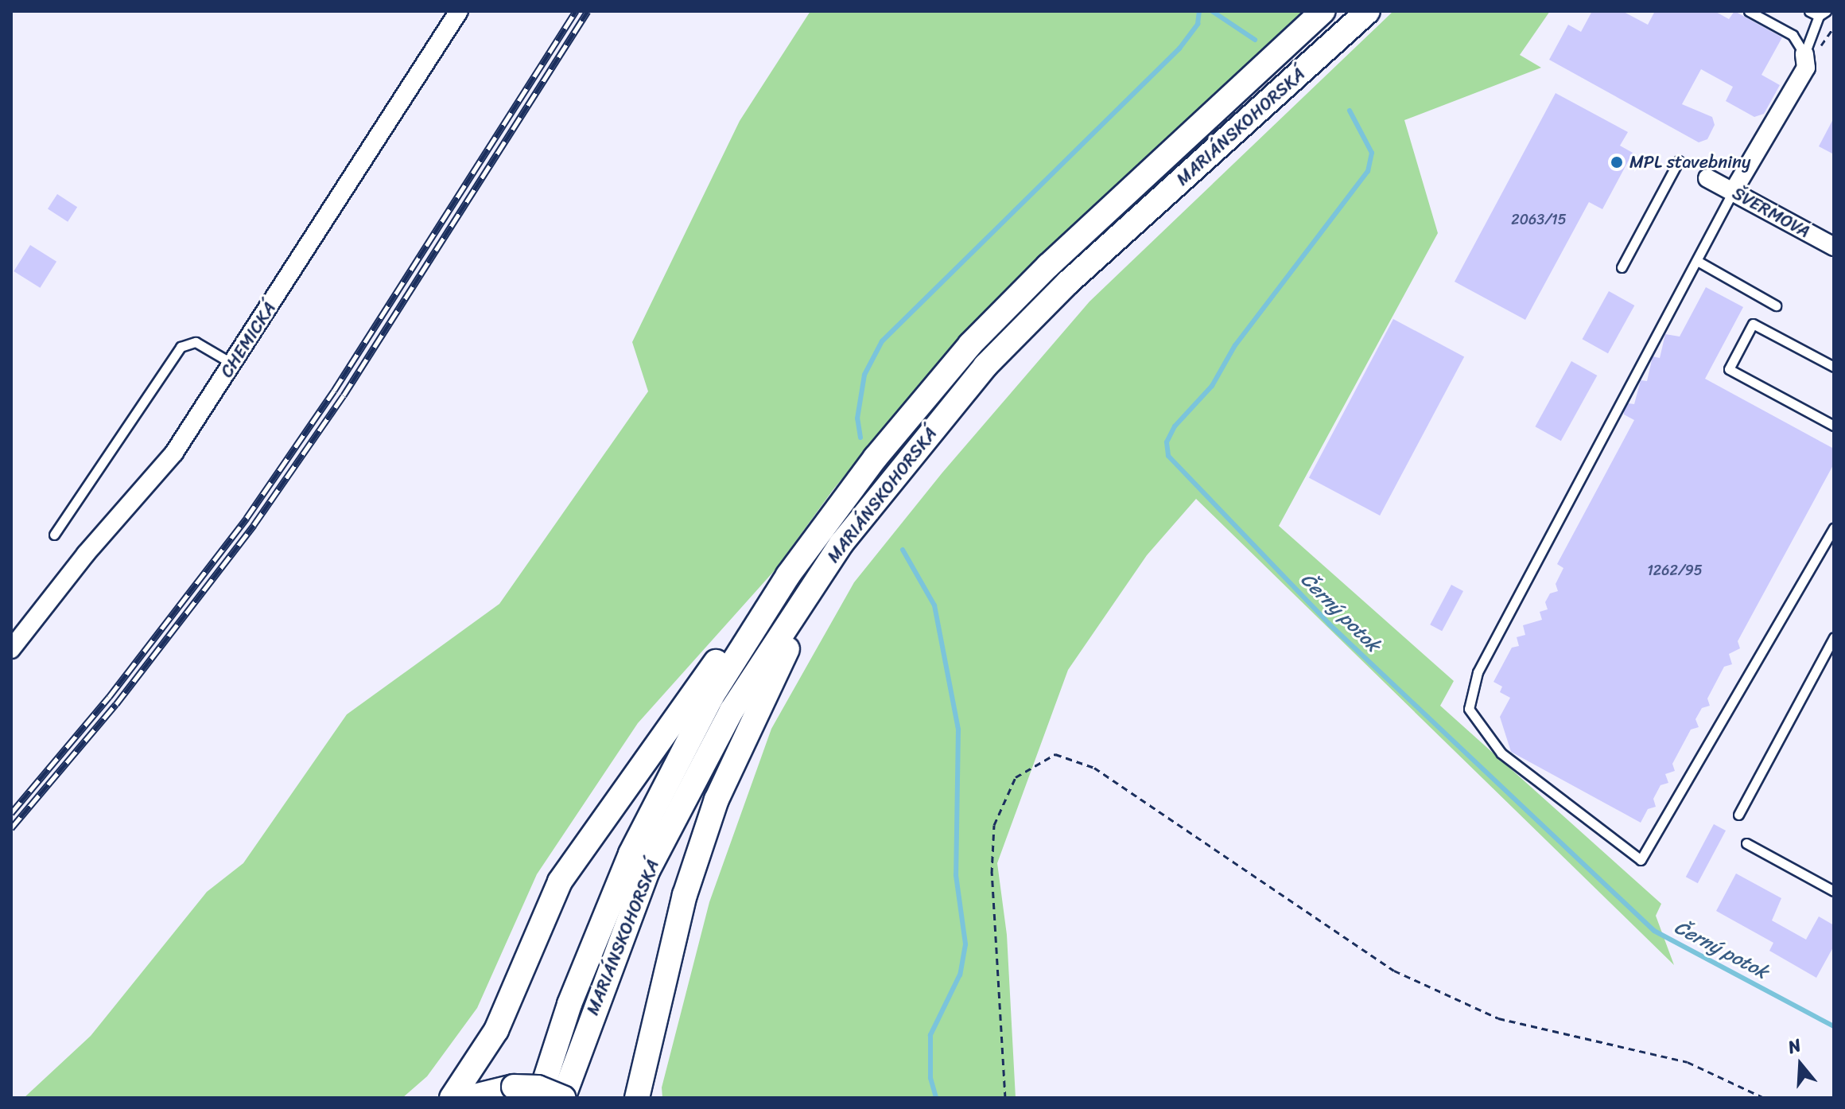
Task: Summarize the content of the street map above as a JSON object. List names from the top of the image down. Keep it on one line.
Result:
{"streets":{"main road":["MARIÁNSKOHORSKÁ"],"street":["ŠVERMOVA","CHEMICKÁ"]},"water":["Černý potok"],"places":["MPL stavebniny"],"house_numbers":["2063/15","1262/95"],"north":"top"}
